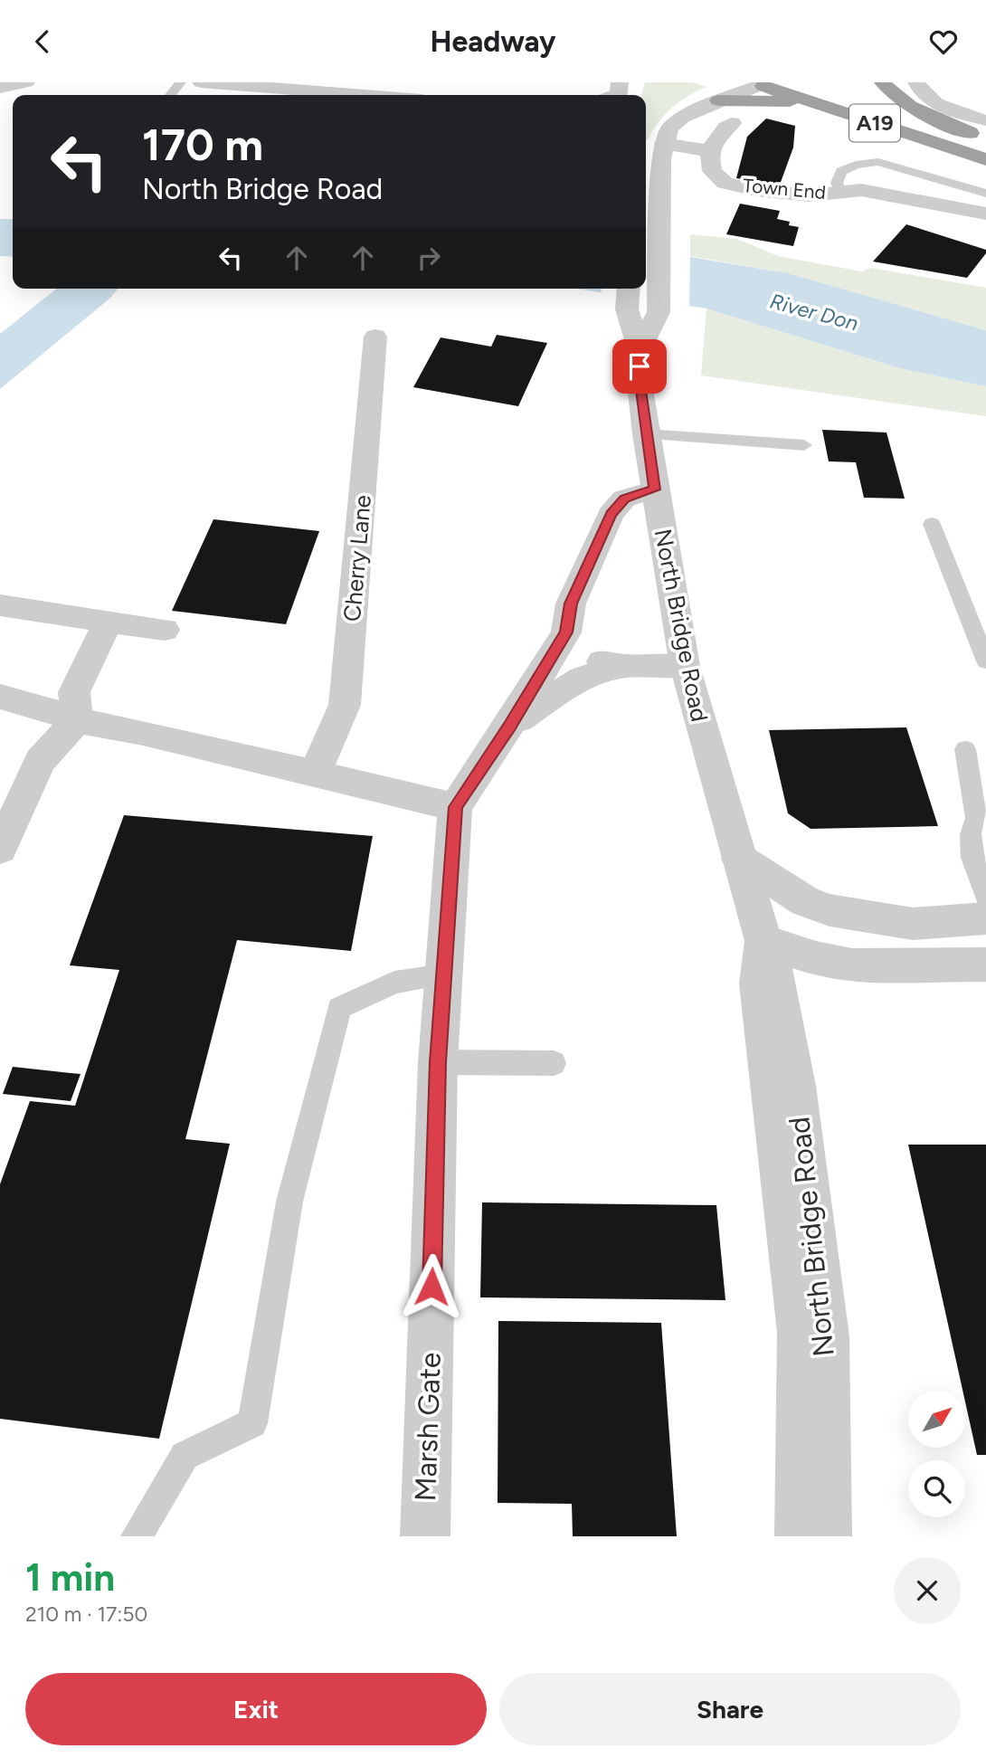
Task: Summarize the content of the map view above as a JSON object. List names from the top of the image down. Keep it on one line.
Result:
{"streets":{"highway":["A19"],"street":["Town End","Cherry Lane","North Bridge Road","Marsh Gate"]},"crossings":[["A19","North Bridge Road"],["North Bridge Road","Marsh Gate"]],"water":["River Don"],"north":"top right","page":{"header":"Headway","turn":["170 m","North Bridge Road"],"heading":["1 min","210 m · 17:50"],"buttons":["Exit","Share"]}}
